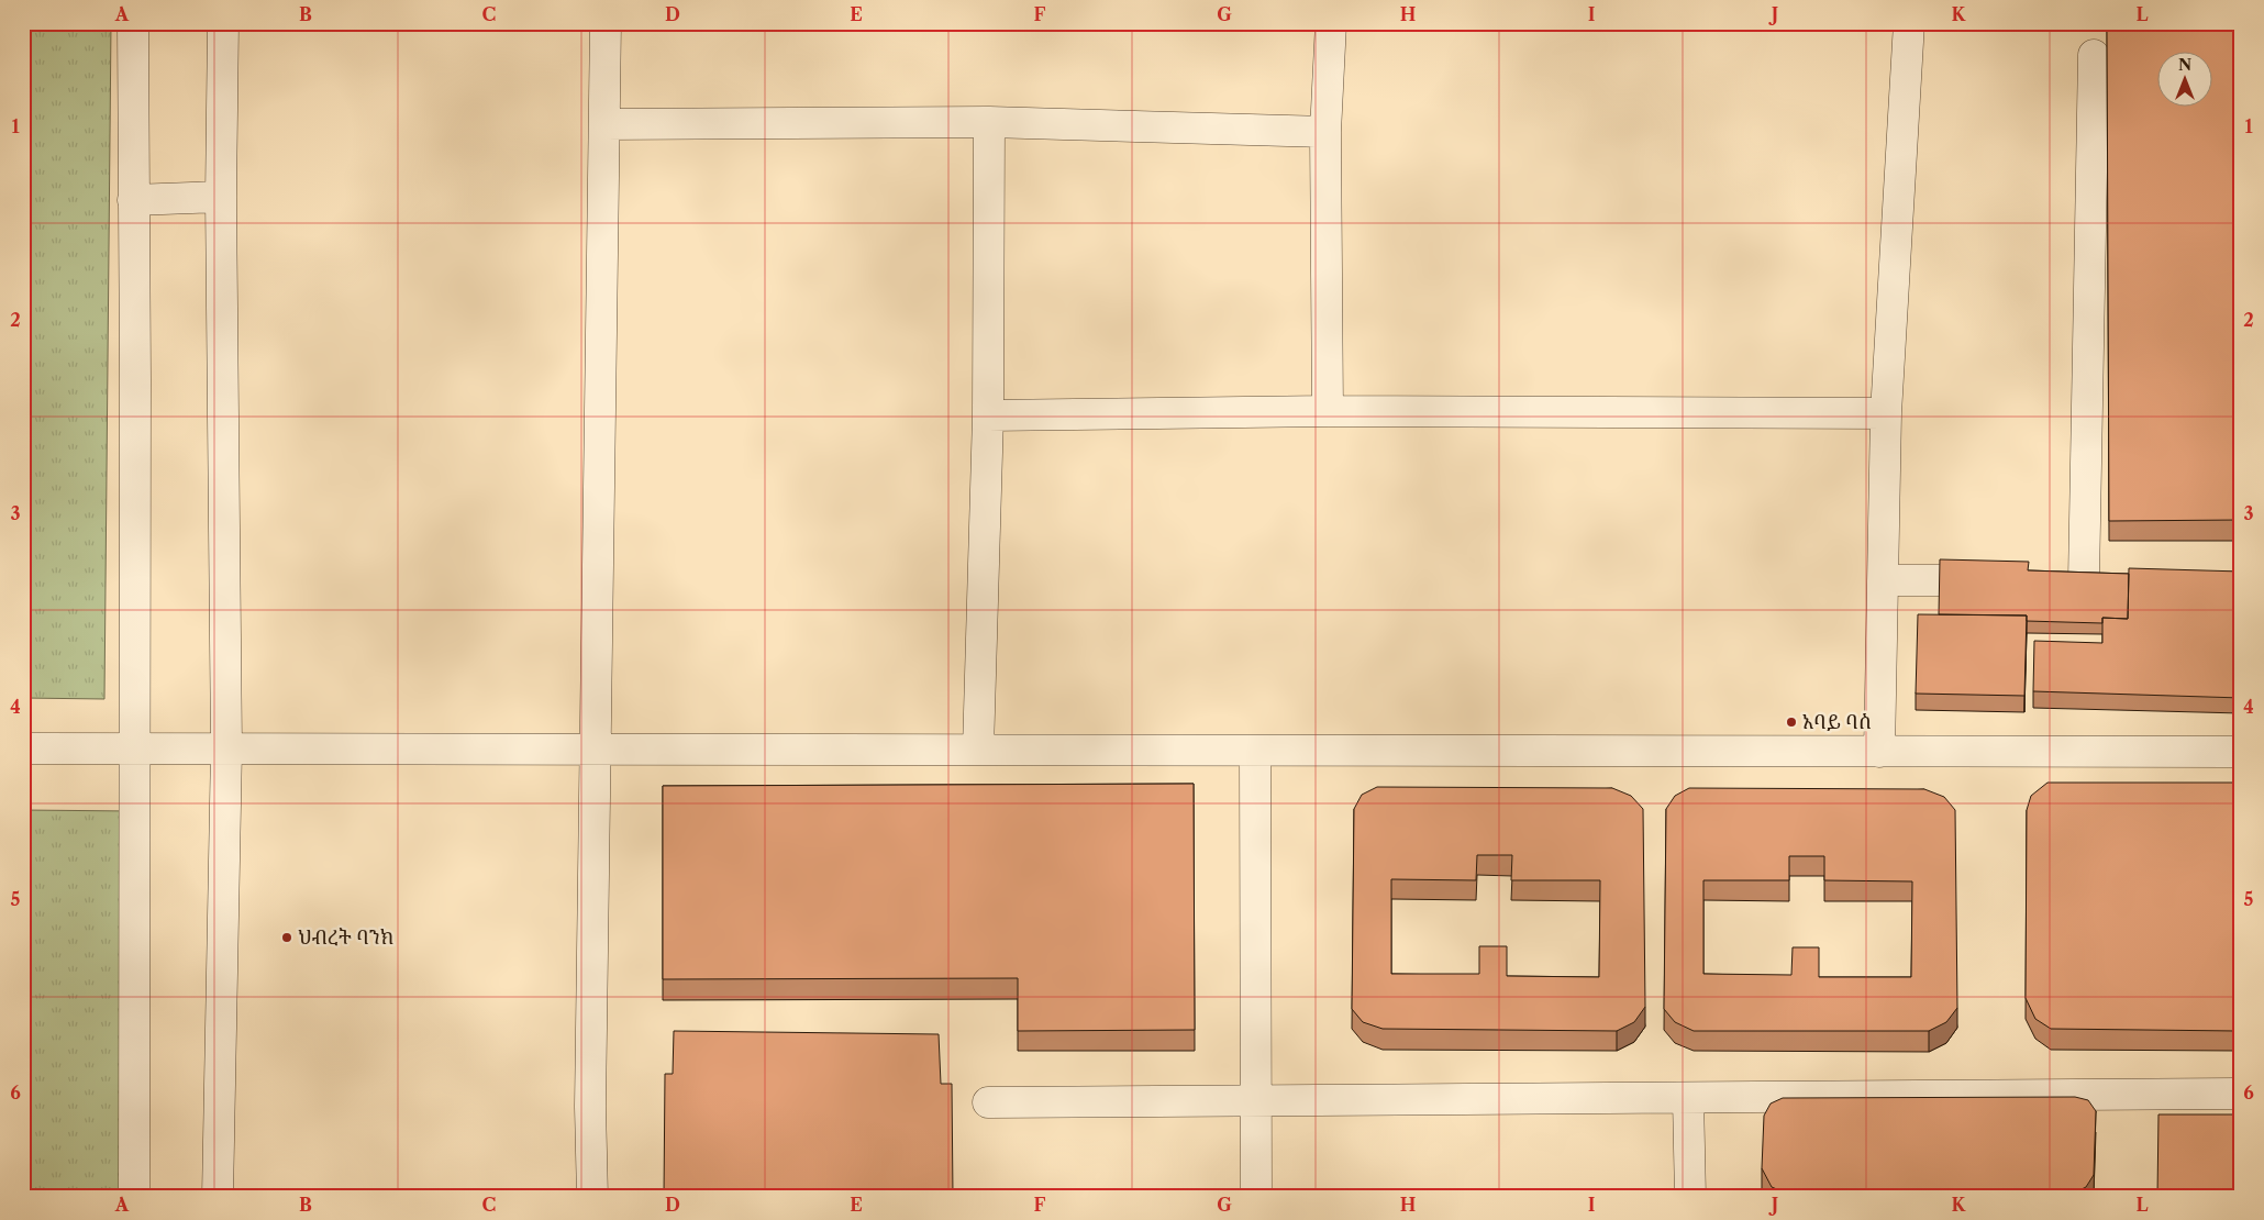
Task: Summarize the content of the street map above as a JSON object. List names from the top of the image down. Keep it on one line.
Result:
{"places":["አባይ ባስ","ህብረት ባንክ"],"north":"top","grid":{"columns":["A","B","C","D","E","F","G","H","I","J","K","L"],"rows":["1","2","3","4","5","6"]}}
